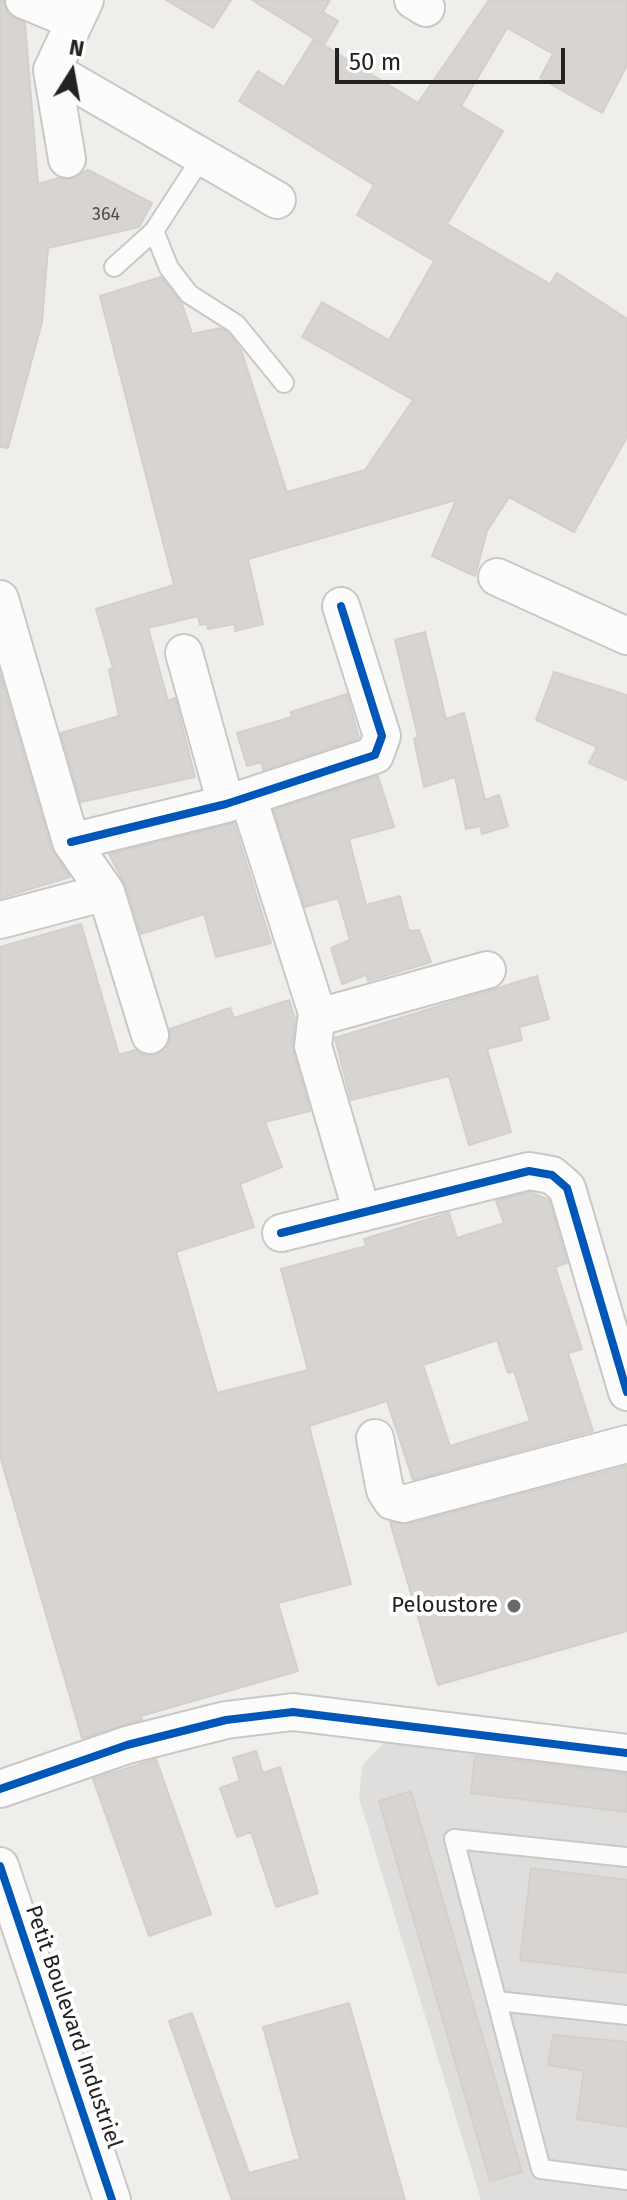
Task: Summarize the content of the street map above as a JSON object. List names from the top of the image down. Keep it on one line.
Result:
{"streets":{"street":["Petit Boulevard Industriel"]},"places":["Peloustore"],"house_numbers":["364"],"scale_bar":"50 m","north":"top"}
